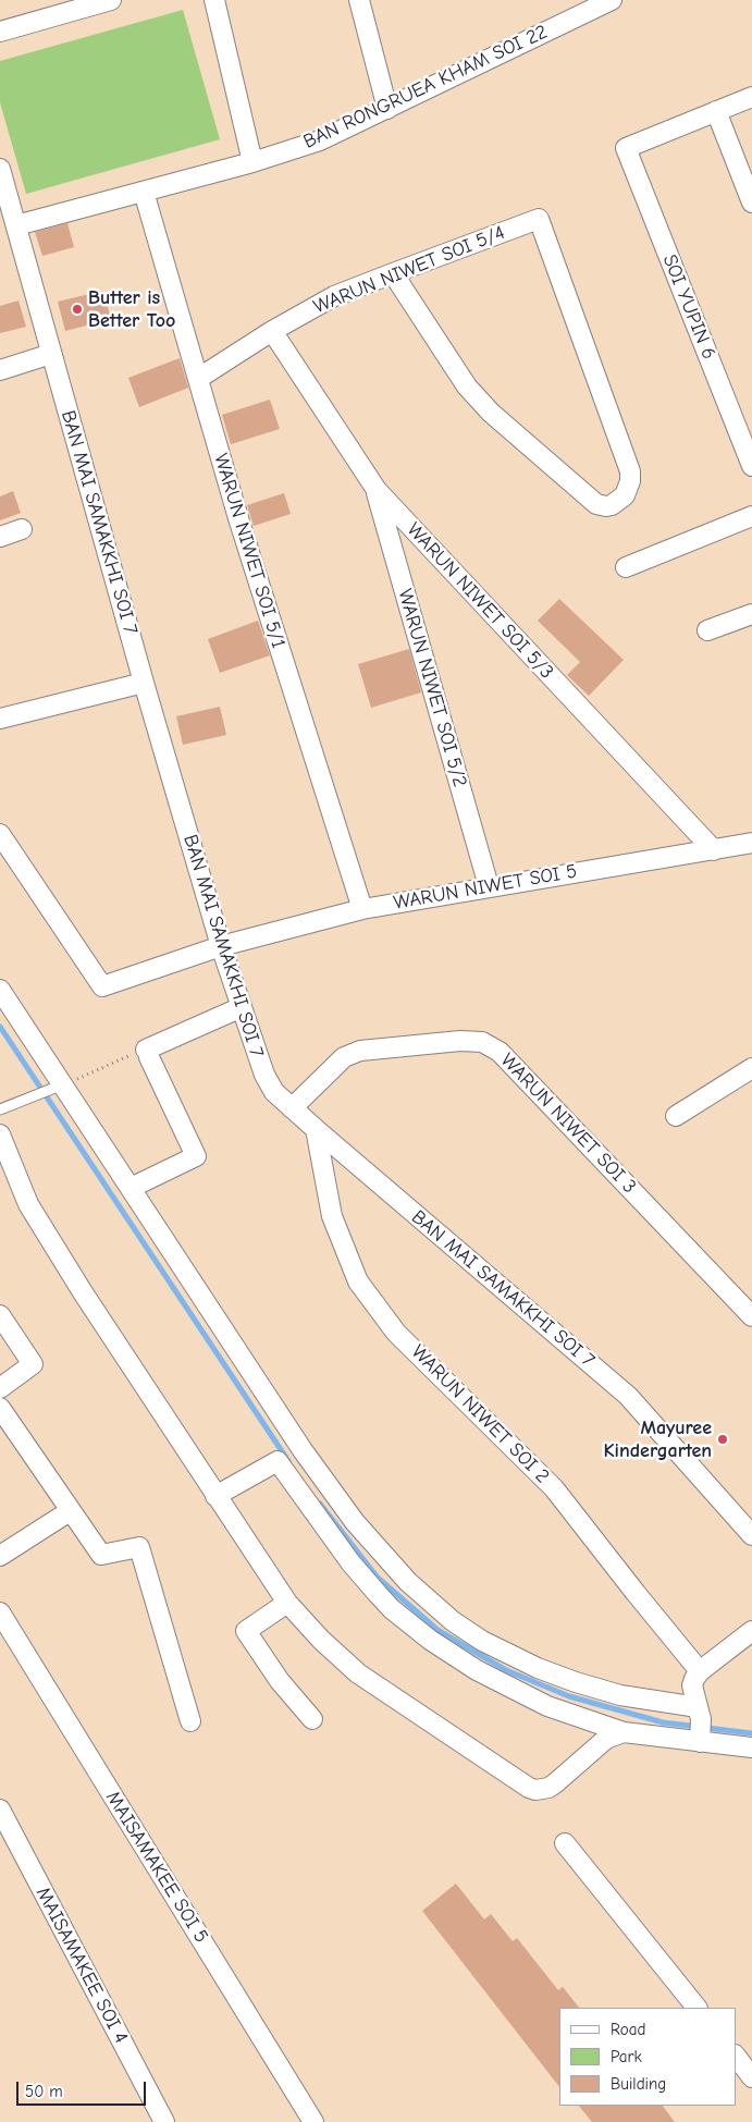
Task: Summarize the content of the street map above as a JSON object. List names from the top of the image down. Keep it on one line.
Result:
{"streets":{"street":["BAN RONGRUEA KHAM SOI 22","WARUN NIWET SOI 5/4","SOI YUPIN 6","BAN MAI SAMAKKHI SOI 7","WARUN NIWET SOI 5/1","WARUN NIWET SOI 5/3","WARUN NIWET SOI 5/2","WARUN NIWET SOI 5","WARUN NIWET SOI 3","WARUN NIWET SOI 2","MAISAMAKEE SOI 5","MAISAMAKEE SOI 4"]},"crossings":[["BAN RONGRUEA KHAM SOI 22","BAN MAI SAMAKKHI SOI 7"],["BAN RONGRUEA KHAM SOI 22","WARUN NIWET SOI 5/1"],["WARUN NIWET SOI 5/4","WARUN NIWET SOI 5/1"],["WARUN NIWET SOI 5/4","WARUN NIWET SOI 5/3"],["BAN MAI SAMAKKHI SOI 7","WARUN NIWET SOI 5"],["BAN MAI SAMAKKHI SOI 7","WARUN NIWET SOI 3"],["BAN MAI SAMAKKHI SOI 7","WARUN NIWET SOI 2"],["WARUN NIWET SOI 5/1","WARUN NIWET SOI 5"],["WARUN NIWET SOI 5/3","WARUN NIWET SOI 5/2"],["WARUN NIWET SOI 5/3","WARUN NIWET SOI 5"],["WARUN NIWET SOI 5/2","WARUN NIWET SOI 5"]],"places":["Butter is Better Too","Mayuree Kindergarten"],"legend":["Road","Park","Building"],"scale_bar":"50 m"}
